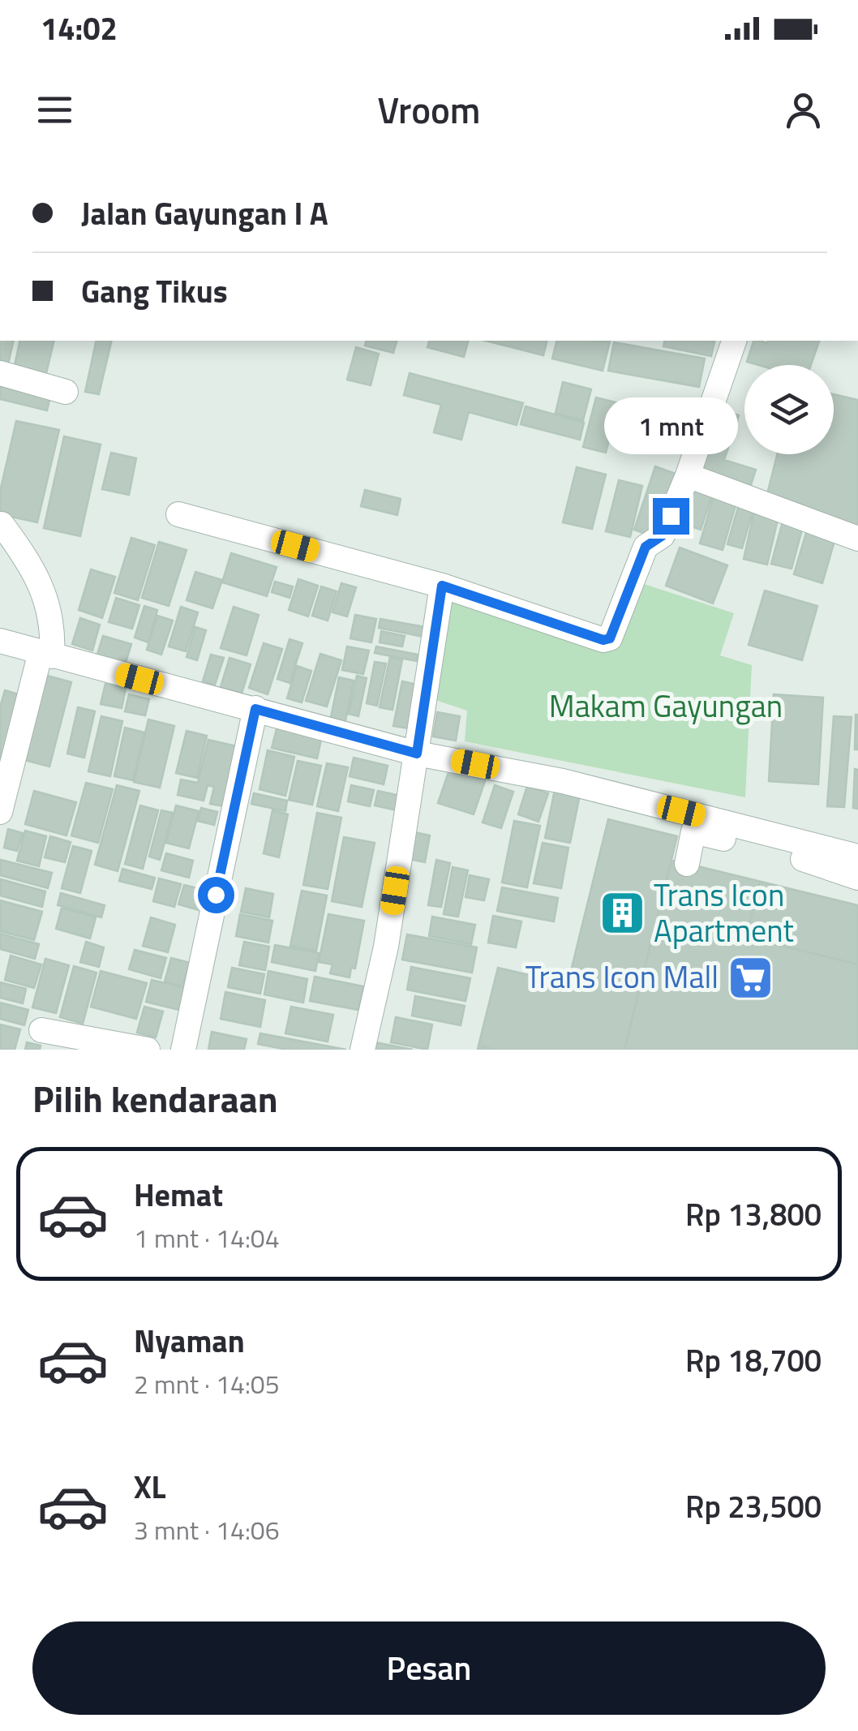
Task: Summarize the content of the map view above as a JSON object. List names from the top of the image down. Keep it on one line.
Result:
{"parks":["Makam Gayungan"],"places":{"building":["Trans Icon Apartment"],"supermarket":["Trans Icon Mall"]},"page":{"status":"14:02","header":"Vroom","banner":["Jalan Gayungan I A","Gang Tikus"],"bubble":"1 mnt","heading":"Pilih kendaraan","list":[{"name":"Hemat","note":"1 mnt · 14:04","value":"Rp 13,800"},{"name":"Nyaman","note":"2 mnt · 14:05","value":"Rp 18,700"},{"name":"XL","note":"3 mnt · 14:06","value":"Rp 23,500"}],"buttons":"Pesan"}}
